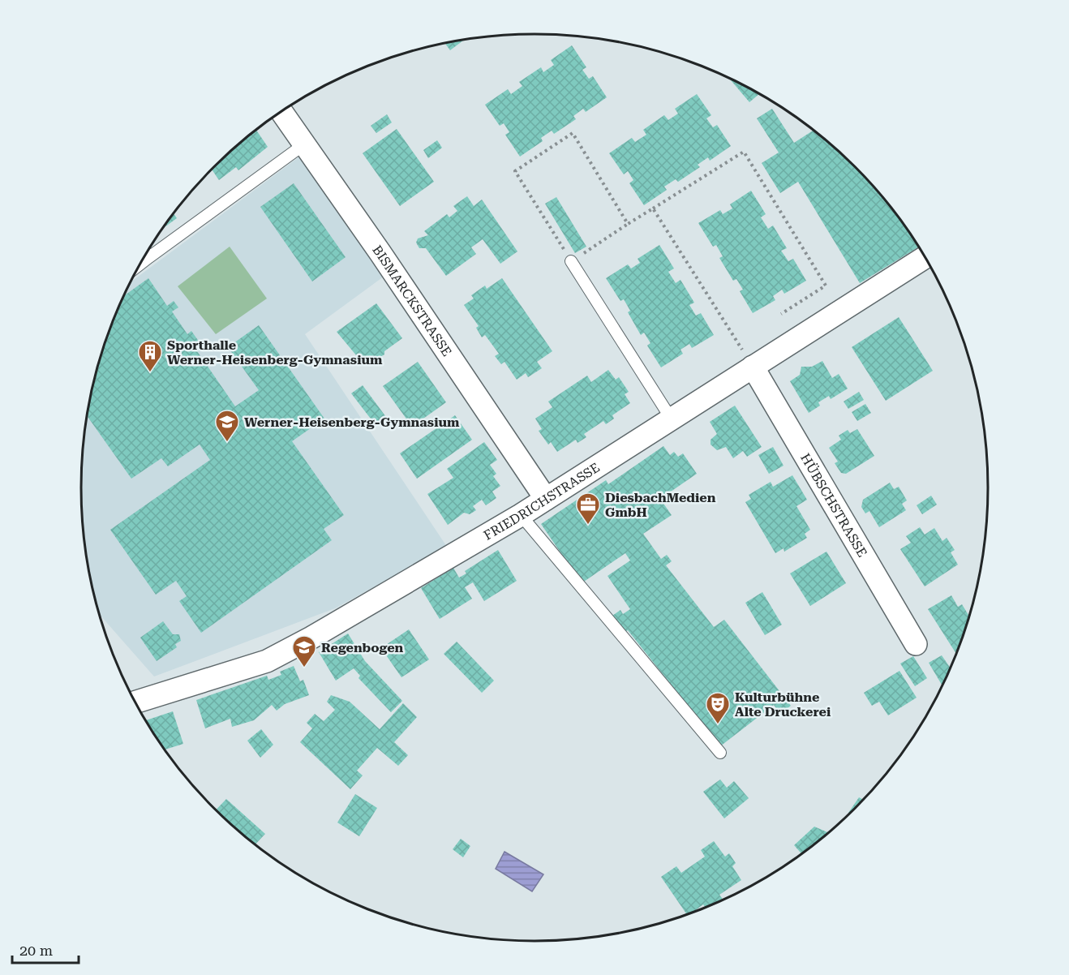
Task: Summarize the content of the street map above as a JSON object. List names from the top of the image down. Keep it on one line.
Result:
{"streets":{"street":["BISMARCKSTRASSE","FRIEDRICHSTRASSE","HÜBSCHSTRASSE"]},"crossings":[["BISMARCKSTRASSE","FRIEDRICHSTRASSE"],["FRIEDRICHSTRASSE","HÜBSCHSTRASSE"]],"places":{"building":["Sporthalle Werner-Heisenberg-Gymnasium"],"school or university":["Werner-Heisenberg-Gymnasium","Regenbogen"],"office":["DiesbachMedien GmbH"],"theatre":["Kulturbühne Alte Druckerei"]},"scale_bar":"20 m"}
